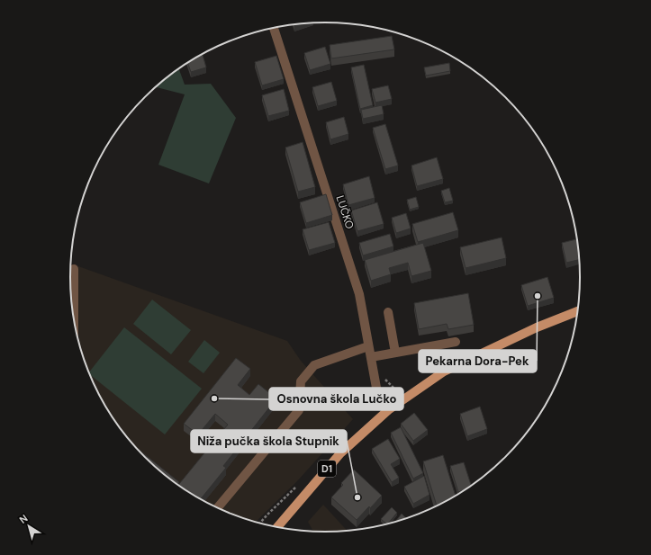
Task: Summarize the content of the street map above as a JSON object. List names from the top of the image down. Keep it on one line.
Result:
{"streets":{"main road":["D1"],"street":["LUČKO"]},"crossings":[["LUČKO","D1"]],"places":["Pekarna Dora-Pek","Osnovna škola Lučko","Niža pučka škola Stupnik"],"north":"top left"}
